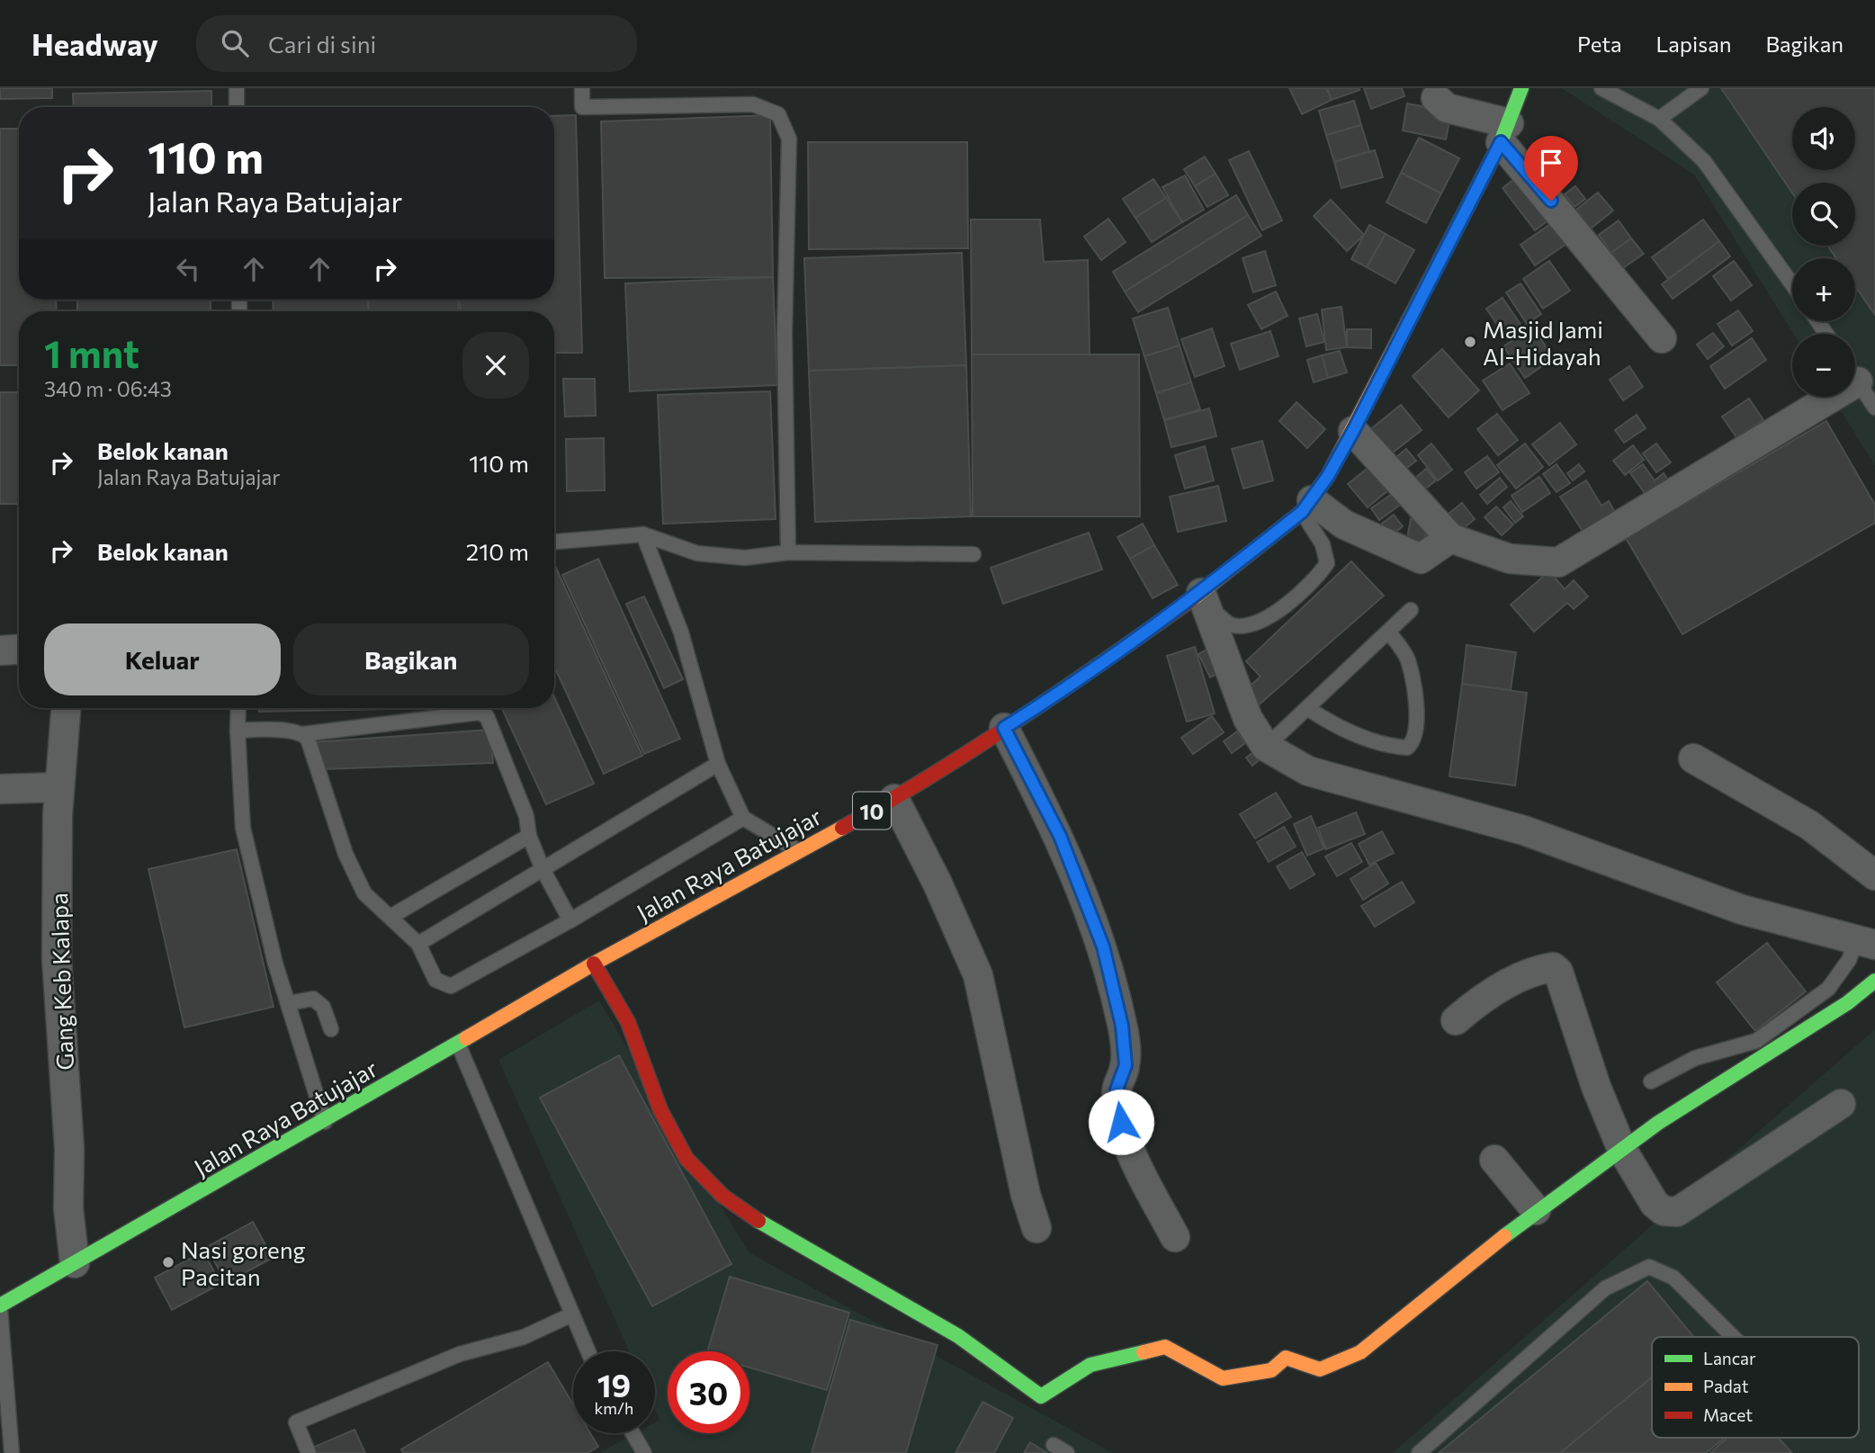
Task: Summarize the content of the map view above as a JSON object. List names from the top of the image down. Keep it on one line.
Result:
{"streets":{"main road":["10","Jalan Raya Batujajar"],"street":["Gang Keb Kalapa"]},"crossings":[["Jalan Raya Batujajar","Gang Keb Kalapa"]],"places":["Masjid Jami Al-Hidayah","Nasi goreng Pacitan"],"legend":["Lancar","Padat","Macet"],"page":{"header":"Headway","search":"Cari di sini","nav":["Peta","Lapisan","Bagikan"],"map_buttons":["+","−"],"turn":["110 m","Jalan Raya Batujajar"],"heading":["1 mnt","340 m · 06:43"],"list":[{"name":"Belok kanan","note":"Jalan Raya Batujajar","value":"110 m"},{"name":"Belok kanan","value":"210 m"}],"buttons":["Keluar","Bagikan"],"speed":"19 km/h","limit":"30"}}
